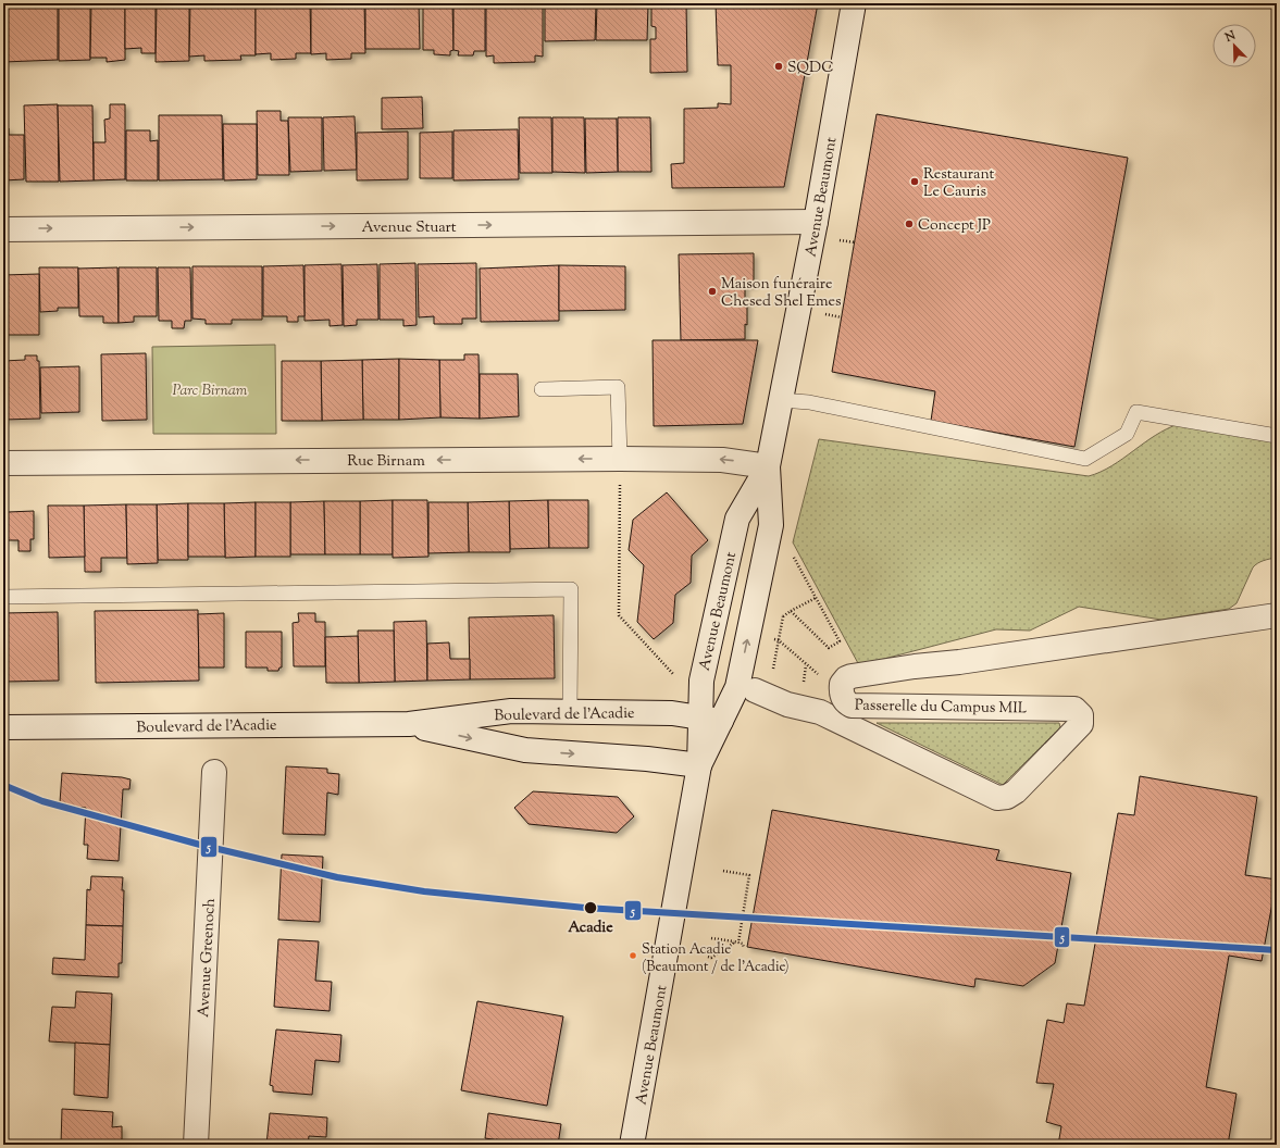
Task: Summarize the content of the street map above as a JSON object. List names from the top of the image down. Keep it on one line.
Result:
{"streets":{"street":["Avenue Beaumont","Avenue Stuart","Rue Birnam","Passerelle du Campus MIL","Boulevard de l'Acadie","Avenue Greenoch"]},"crossings":[["Avenue Beaumont","Avenue Stuart"],["Avenue Beaumont","Rue Birnam"],["Avenue Beaumont","Boulevard de l'Acadie"]],"one_way":["Avenue Stuart","Rue Birnam"],"parks":["Parc Birnam"],"places":["SQDC","Restaurant Le Cauris","Concept JP","Maison funéraire Chesed Shel Emes","Acadie","Station Acadie (Beaumont / de l'Acadie)"],"lines":["transit line 5"],"north":"top left"}
